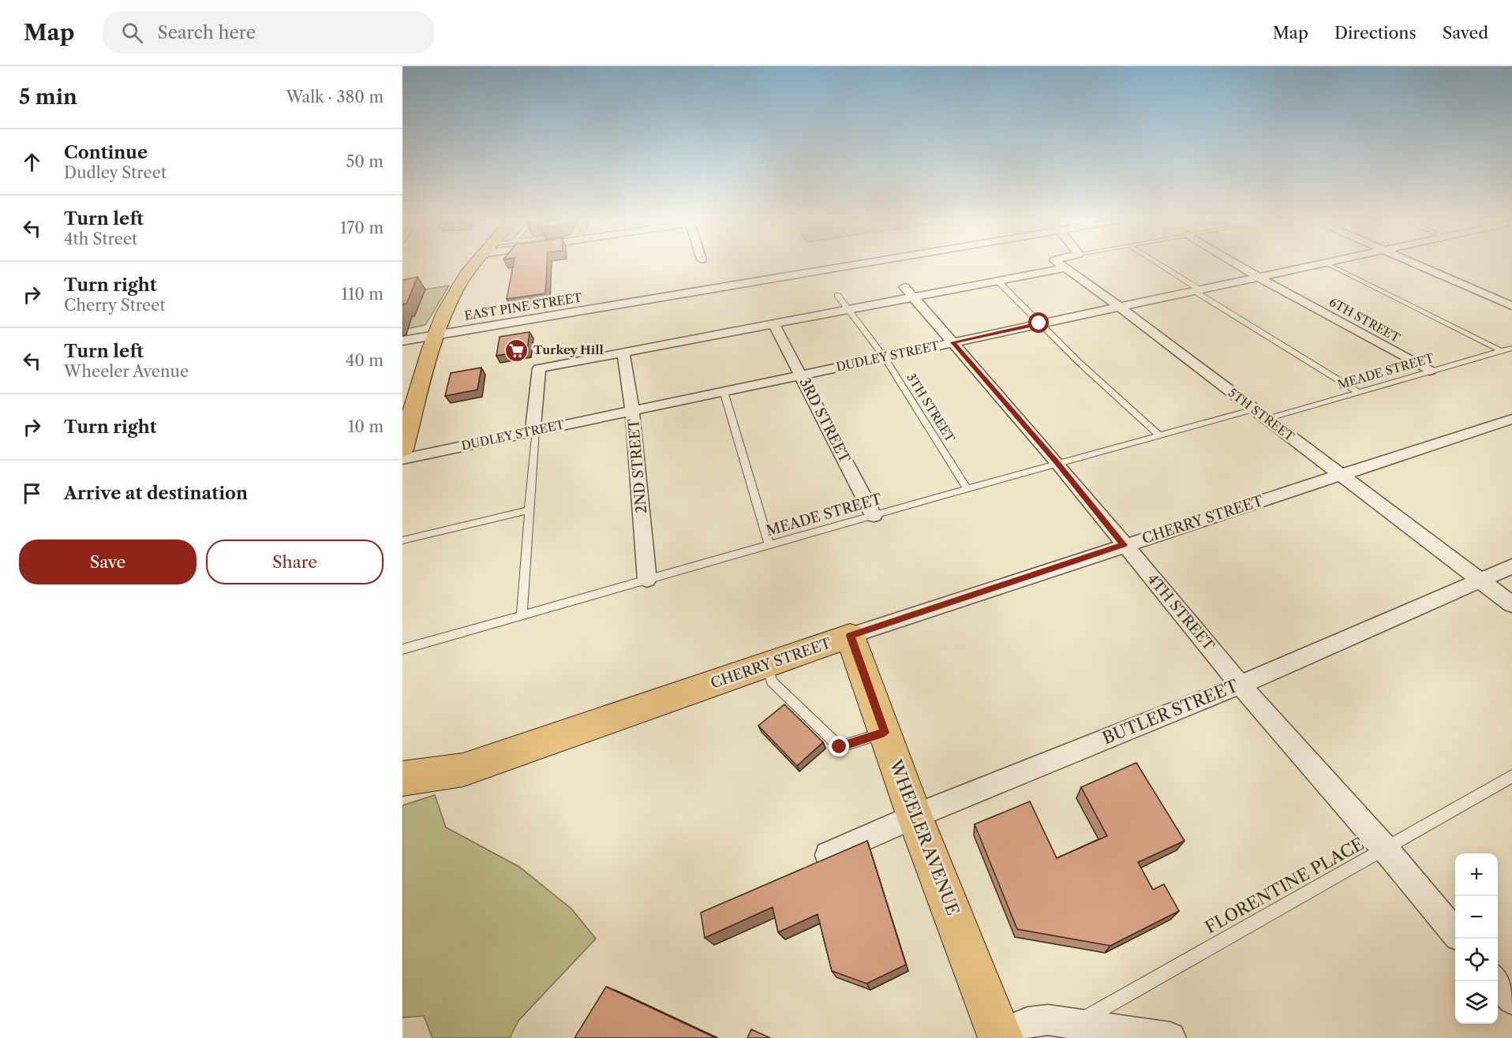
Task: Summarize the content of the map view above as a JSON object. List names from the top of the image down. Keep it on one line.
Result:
{"streets":{"main road":["CHERRY STREET","WHEELER AVENUE"],"street":["EAST PINE STREET","6TH STREET","DUDLEY STREET","5TH STREET","3RD STREET","2ND STREET","4TH STREET","BUTLER STREET"],"lane":["MEADE STREET","3TH STREET","FLORENTINE PLACE"]},"crossings":[["6TH STREET","DUDLEY STREET"],["6TH STREET","MEADE STREET"],["DUDLEY STREET","3TH STREET"],["DUDLEY STREET","5TH STREET"],["DUDLEY STREET","3RD STREET"],["DUDLEY STREET","2ND STREET"],["DUDLEY STREET","4TH STREET"],["MEADE STREET","3TH STREET"],["MEADE STREET","5TH STREET"],["MEADE STREET","3RD STREET"],["MEADE STREET","2ND STREET"],["MEADE STREET","4TH STREET"],["5TH STREET","CHERRY STREET"],["5TH STREET","BUTLER STREET"],["CHERRY STREET","4TH STREET"],["CHERRY STREET","WHEELER AVENUE"],["4TH STREET","BUTLER STREET"],["4TH STREET","FLORENTINE PLACE"],["BUTLER STREET","WHEELER AVENUE"]],"places":{"supermarket":["Turkey Hill"]},"page":{"header":"Map","search":"Search here","nav":["Map","Directions","Saved"],"heading":["5 min","Walk · 380 m"],"list":[["Continue","Dudley Street","50 m"],["Turn left","4th Street","170 m"],["Turn right","Cherry Street","110 m"],["Turn left","Wheeler Avenue","40 m"],["Turn right","10 m"],"Arrive at destination"],"buttons":["Save","Share"],"map_buttons":["+","−"]}}
